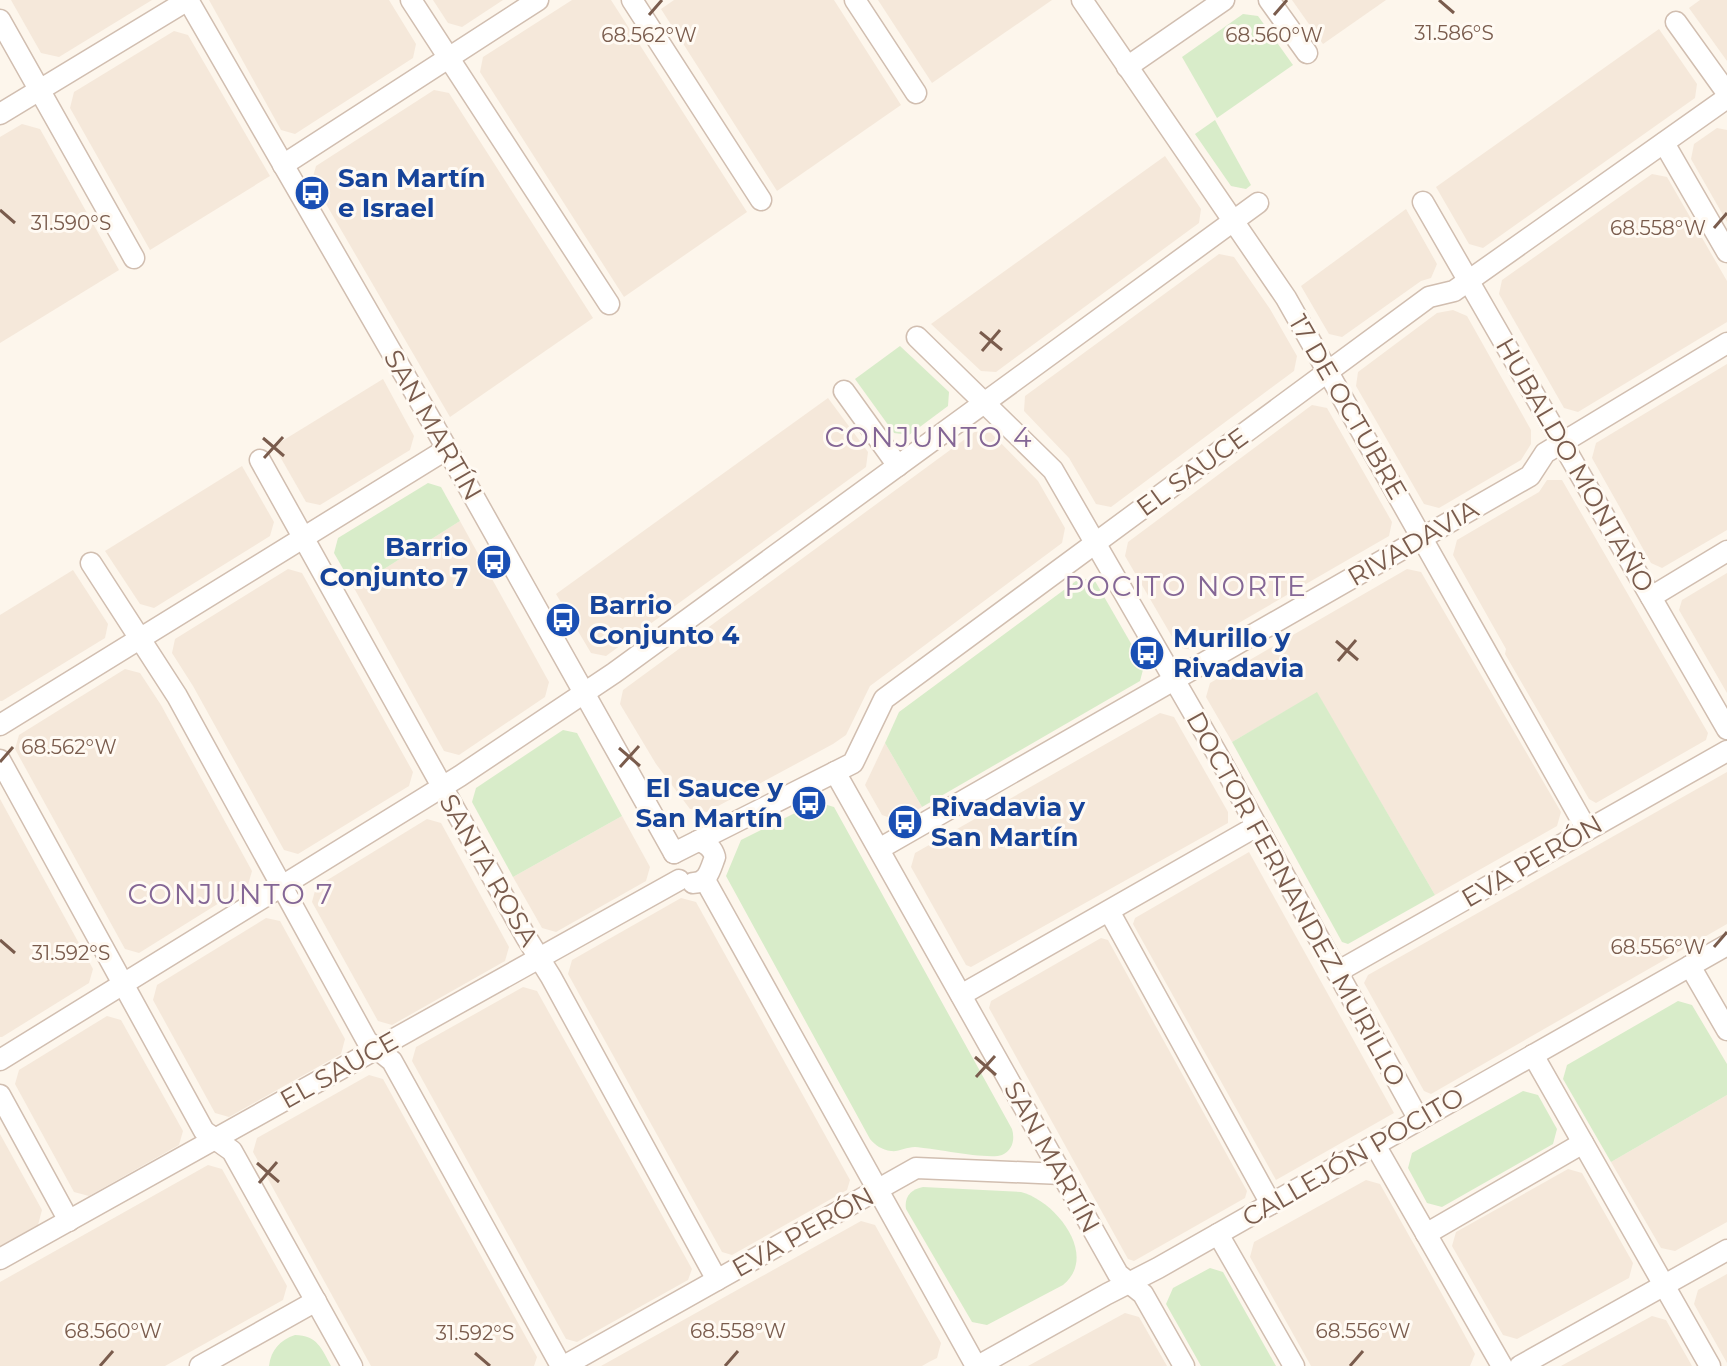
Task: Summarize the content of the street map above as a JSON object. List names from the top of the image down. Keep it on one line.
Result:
{"streets":{"street":["17 DE OCTUBRE","SAN MARTÍN","HUBALDO MONTAÑO","EL SAUCE","RIVADAVIA","EVA PERÓN","SANTA ROSA","DOCTOR FERNANDEZ MURILLO","CALLEJÓN POCITO"]},"crossings":[["17 DE OCTUBRE","EL SAUCE"],["17 DE OCTUBRE","RIVADAVIA"],["17 DE OCTUBRE","EVA PERÓN"],["SAN MARTÍN","EL SAUCE"],["SAN MARTÍN","RIVADAVIA"],["SAN MARTÍN","EVA PERÓN"],["SAN MARTÍN","CALLEJÓN POCITO"],["HUBALDO MONTAÑO","EL SAUCE"],["HUBALDO MONTAÑO","RIVADAVIA"],["EL SAUCE","SANTA ROSA"],["EL SAUCE","DOCTOR FERNANDEZ MURILLO"],["RIVADAVIA","DOCTOR FERNANDEZ MURILLO"],["EVA PERÓN","SANTA ROSA"],["EVA PERÓN","DOCTOR FERNANDEZ MURILLO"],["DOCTOR FERNANDEZ MURILLO","CALLEJÓN POCITO"]],"districts":["CONJUNTO 4","POCITO NORTE","CONJUNTO 7"],"places":{"bus stop":["San Martín e Israel","Barrio Conjunto 7","Barrio Conjunto 4","Murillo y Rivadavia","El Sauce y San Martín","Rivadavia y San Martín"]},"coordinates":["31.586°S","68.560°W","68.562°W","31.590°S","68.558°W","68.556°W","31.592°S"]}
